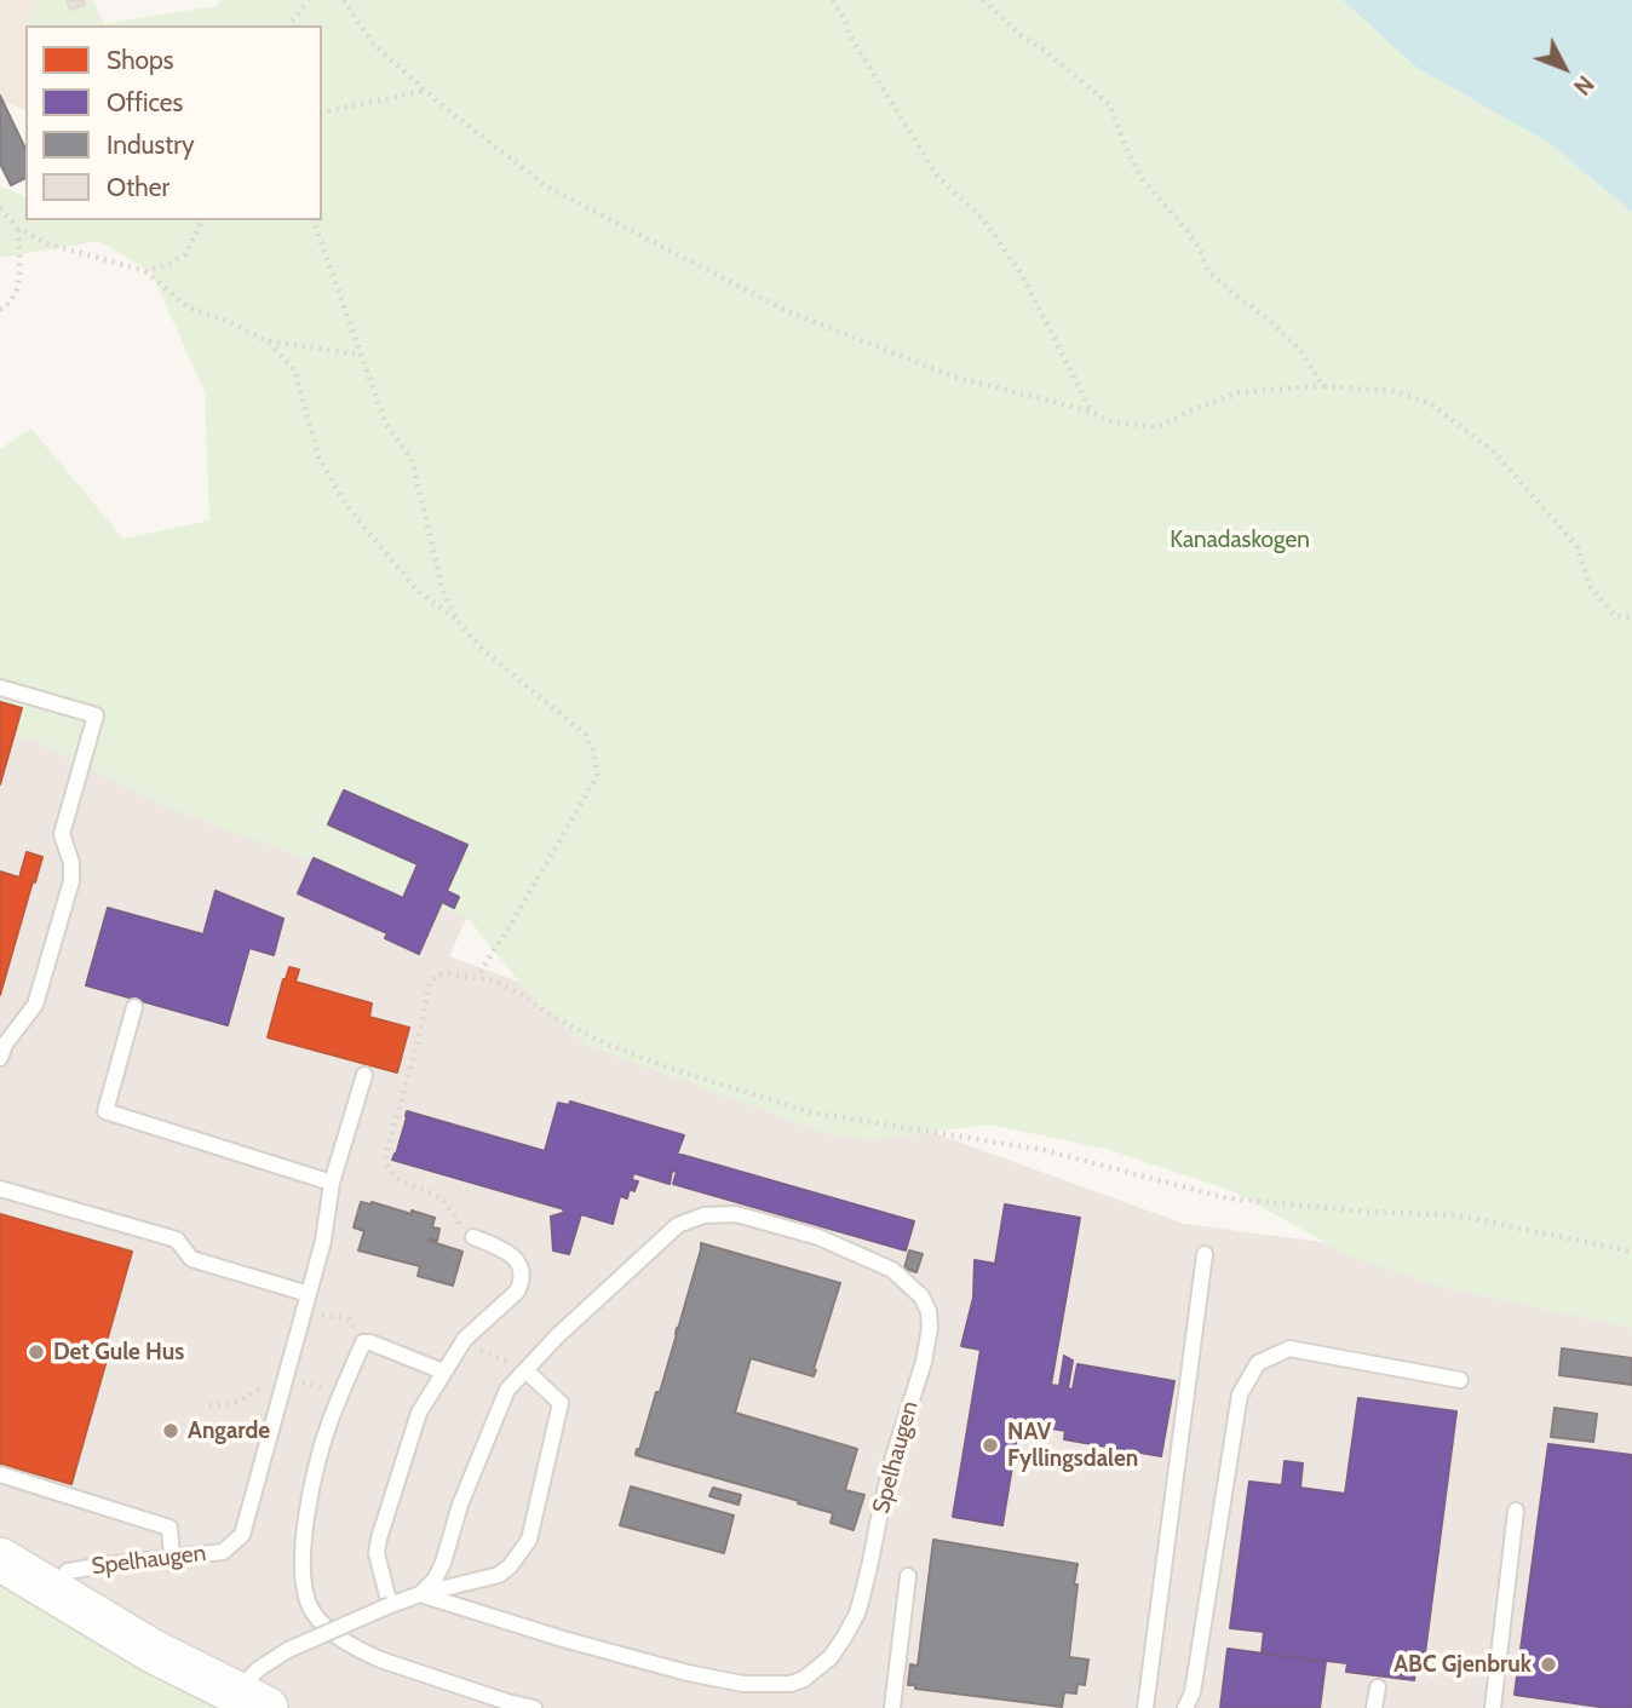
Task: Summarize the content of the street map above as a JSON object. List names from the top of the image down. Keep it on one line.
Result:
{"streets":{"main road":["Spelhaugen"]},"parks":["Kanadaskogen"],"places":["Det Gule Hus","Angarde","NAV Fyllingsdalen","ABC Gjenbruk"],"legend":["Shops","Offices","Industry","Other"],"north":"bottom right"}
